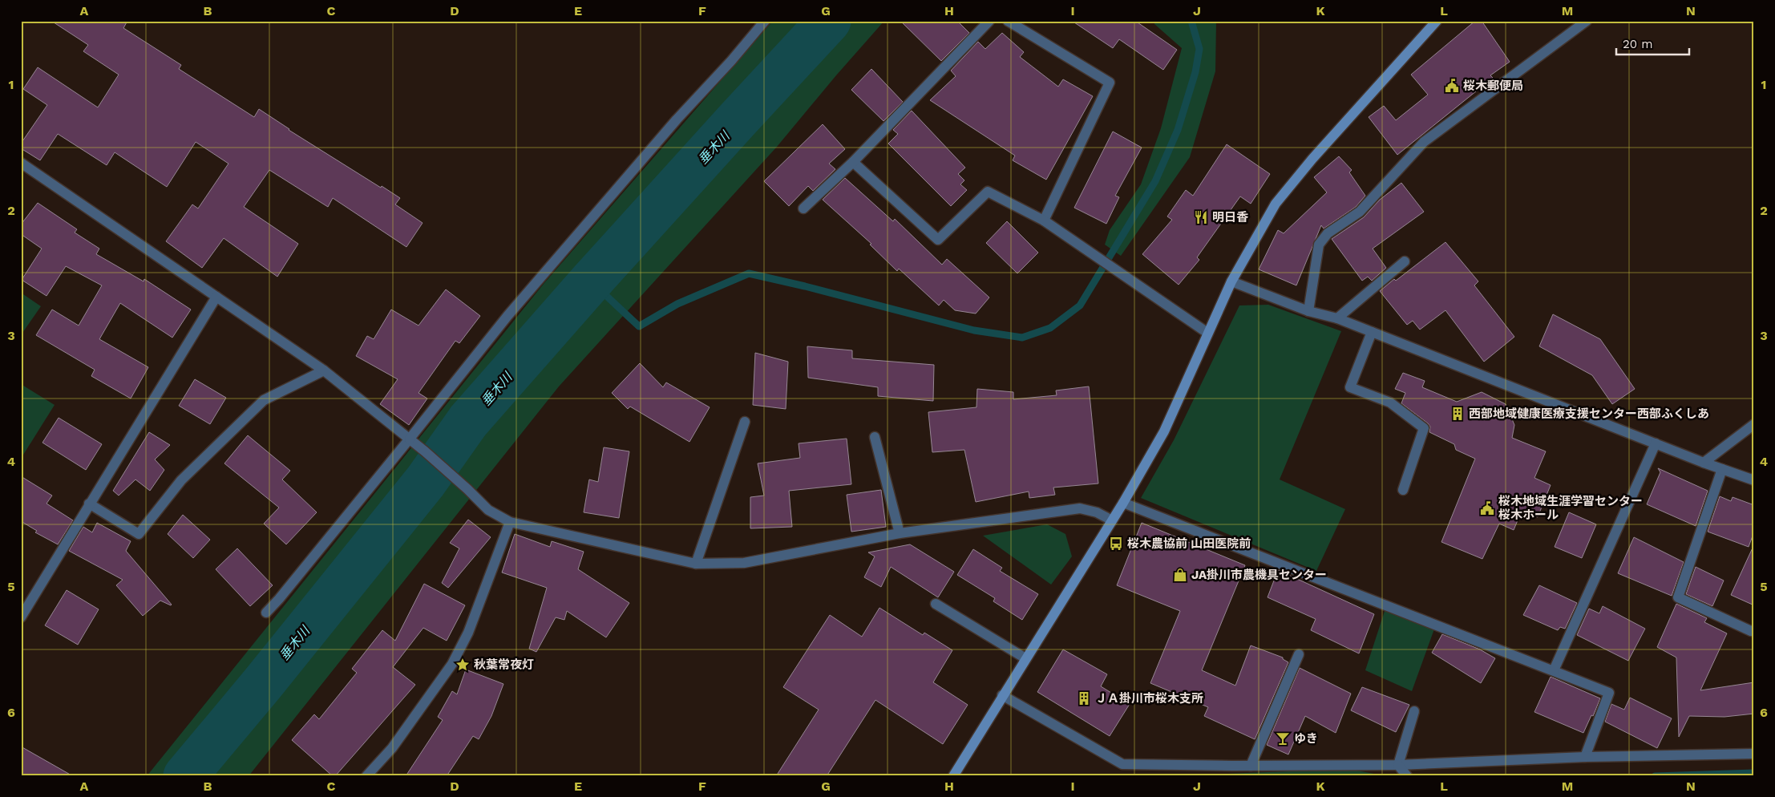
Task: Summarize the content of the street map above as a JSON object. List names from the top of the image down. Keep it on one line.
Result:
{"water":["垂木川"],"places":{"public building":["桜木郵便局","桜木地域生涯学習センター 桜木ホール"],"restaurant":["明日香"],"building":["西部地域健康医療支援センター西部ふくしあ","ＪＡ掛川市桜木支所"],"bus stop":["桜木農協前 山田医院前"],"shop":["JA掛川市農機具センター"],"place":["秋葉常夜灯"],"bar":["ゆき"]},"scale_bar":"20 m","grid":{"columns":["A","B","C","D","E","F","G","H","I","J","K","L","M","N"],"rows":["1","2","3","4","5","6"]}}
